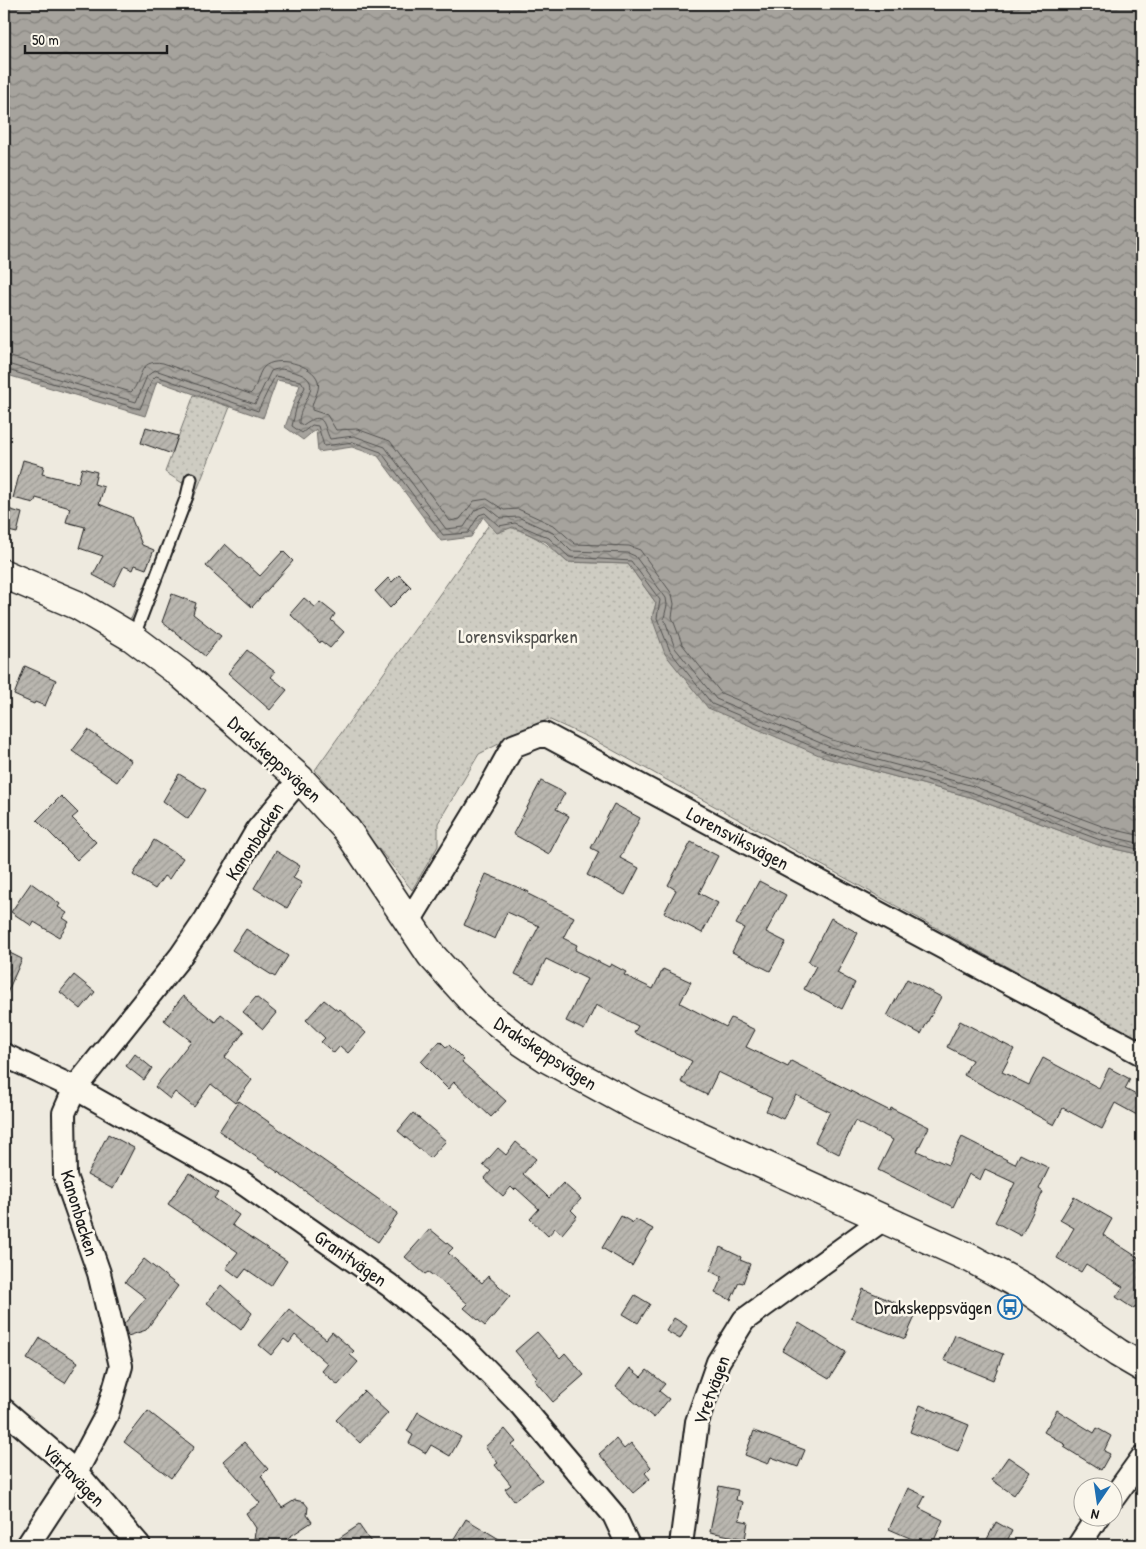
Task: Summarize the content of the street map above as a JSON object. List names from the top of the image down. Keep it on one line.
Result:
{"streets":{"street":["Drakskeppsvägen","Lorensviksvägen","Kanonbacken","Granitvägen","Vretvägen","Värtavägen"]},"crossings":[["Drakskeppsvägen","Lorensviksvägen"],["Drakskeppsvägen","Kanonbacken"],["Drakskeppsvägen","Vretvägen"],["Kanonbacken","Granitvägen"],["Kanonbacken","Värtavägen"]],"parks":["Lorensviksparken"],"places":{"bus stop":["Drakskeppsvägen"]},"scale_bar":"50 m","north":"bottom"}
